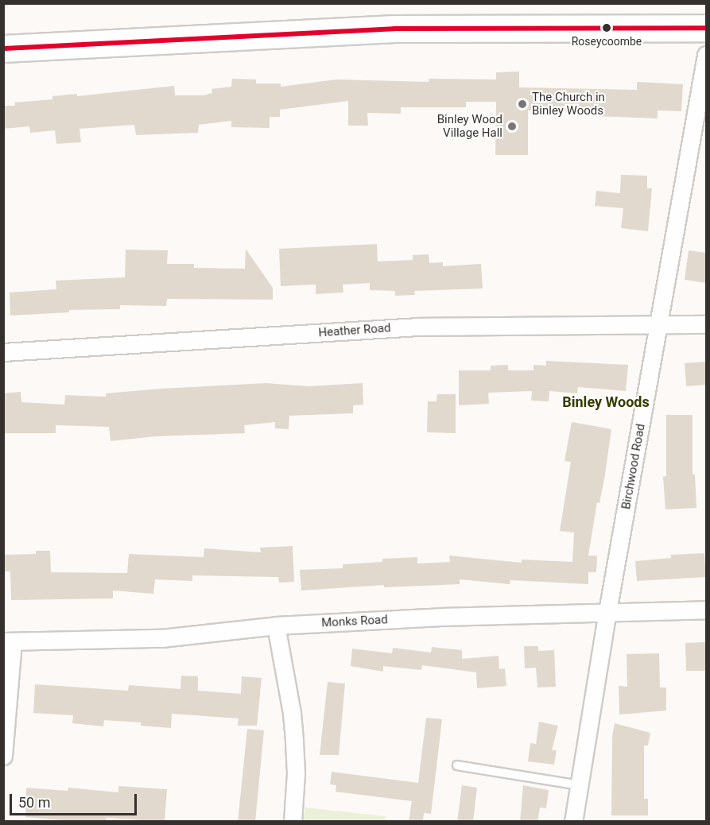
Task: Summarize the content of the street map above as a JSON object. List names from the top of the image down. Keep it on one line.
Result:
{"streets":{"street":["Heather Road","Birchwood Road","Monks Road"]},"crossings":[["Heather Road","Birchwood Road"],["Birchwood Road","Monks Road"]],"districts":["Binley Woods"],"places":["Roseycoombe","The Church in Binley Woods","Binley Wood Village Hall"],"scale_bar":"50 m"}
